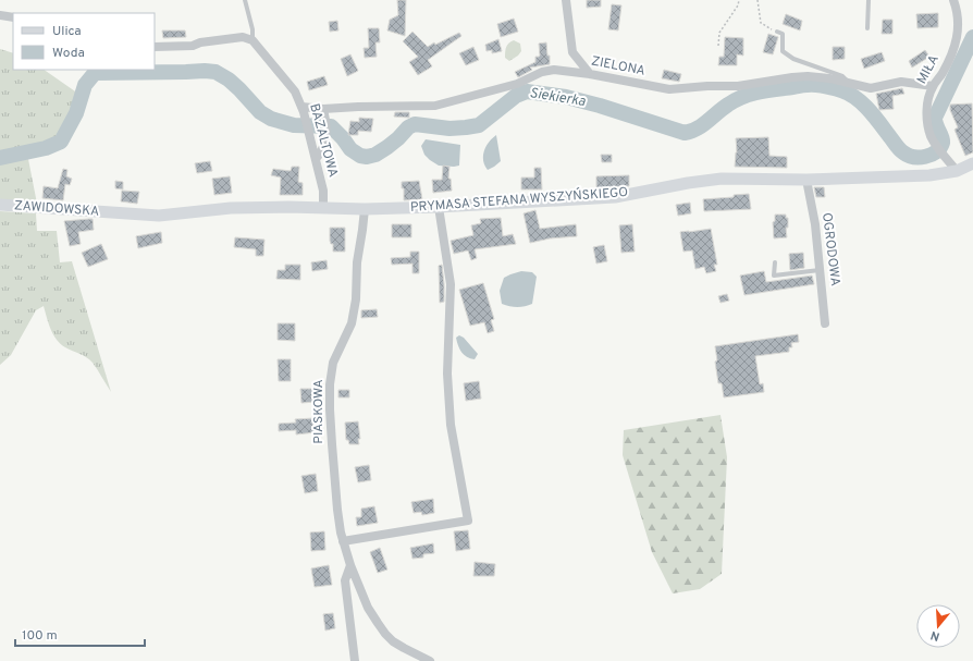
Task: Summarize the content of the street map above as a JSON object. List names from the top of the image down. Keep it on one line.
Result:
{"streets":{"main road":["PRYMASA STEFANA WYSZYŃSKIEGO","ZAWIDOWSKA"],"street":["ZIELONA","MIŁA","BAZALTOWA","OGRODOWA","PIASKOWA"]},"crossings":[["ZIELONA","MIŁA"],["ZIELONA","BAZALTOWA"],["MIŁA","PRYMASA STEFANA WYSZYŃSKIEGO"],["BAZALTOWA","PRYMASA STEFANA WYSZYŃSKIEGO"],["PRYMASA STEFANA WYSZYŃSKIEGO","ZAWIDOWSKA"],["PRYMASA STEFANA WYSZYŃSKIEGO","OGRODOWA"],["PRYMASA STEFANA WYSZYŃSKIEGO","PIASKOWA"]],"water":["Siekierka"],"legend":["Ulica","Woda"],"scale_bar":"100 m","north":"bottom"}
